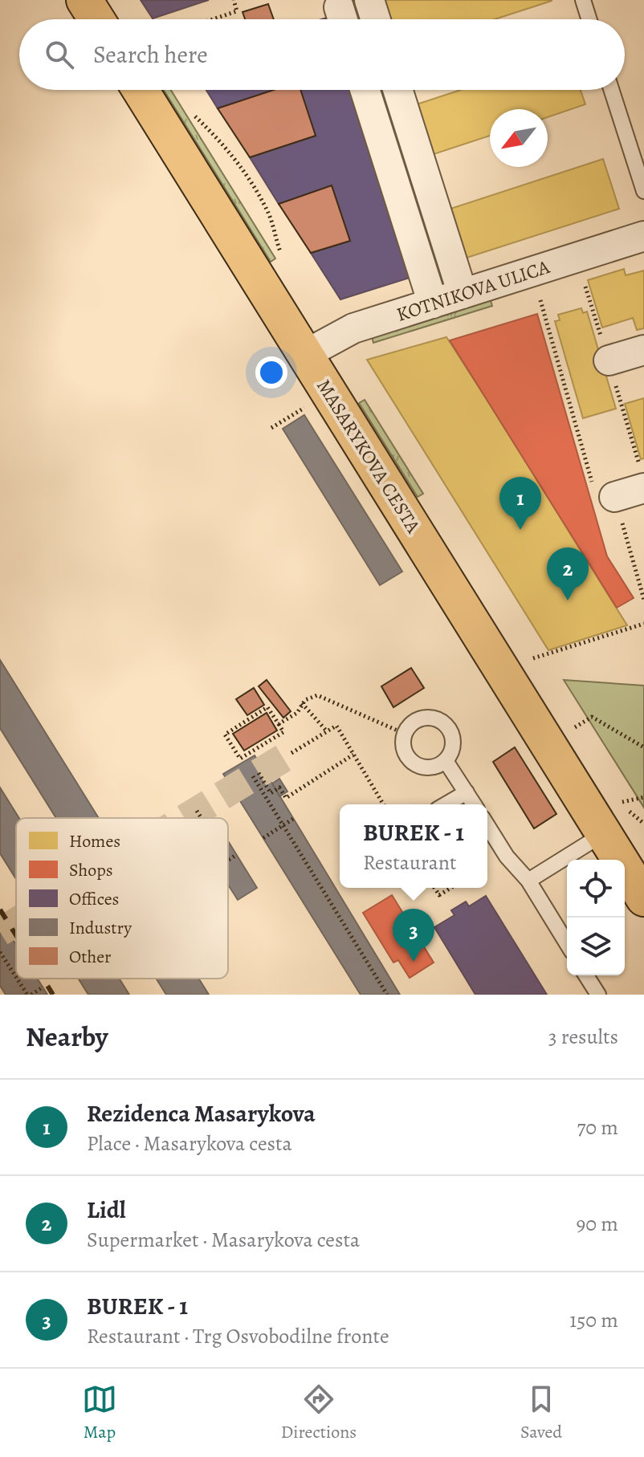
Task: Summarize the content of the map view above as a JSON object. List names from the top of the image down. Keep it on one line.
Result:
{"streets":{"main road":["MASARYKOVA CESTA"],"street":["KOTNIKOVA ULICA"]},"crossings":[["KOTNIKOVA ULICA","MASARYKOVA CESTA"]],"legend":["Homes","Shops","Offices","Industry","Other"],"north":"bottom left","page":{"search":"Search here","pins":["1","2","3"],"popup":["BUREK - 1","Restaurant"],"heading":["Nearby","3 results"],"list":[{"mark":"1","name":"Rezidenca Masarykova","note":"Place · Masarykova cesta","value":"70 m"},{"mark":"2","name":"Lidl","note":"Supermarket · Masarykova cesta","value":"90 m"},{"mark":"3","name":"BUREK - 1","note":"Restaurant · Trg Osvobodilne fronte","value":"150 m"}],"nav":["Map","Directions","Saved"]}}
